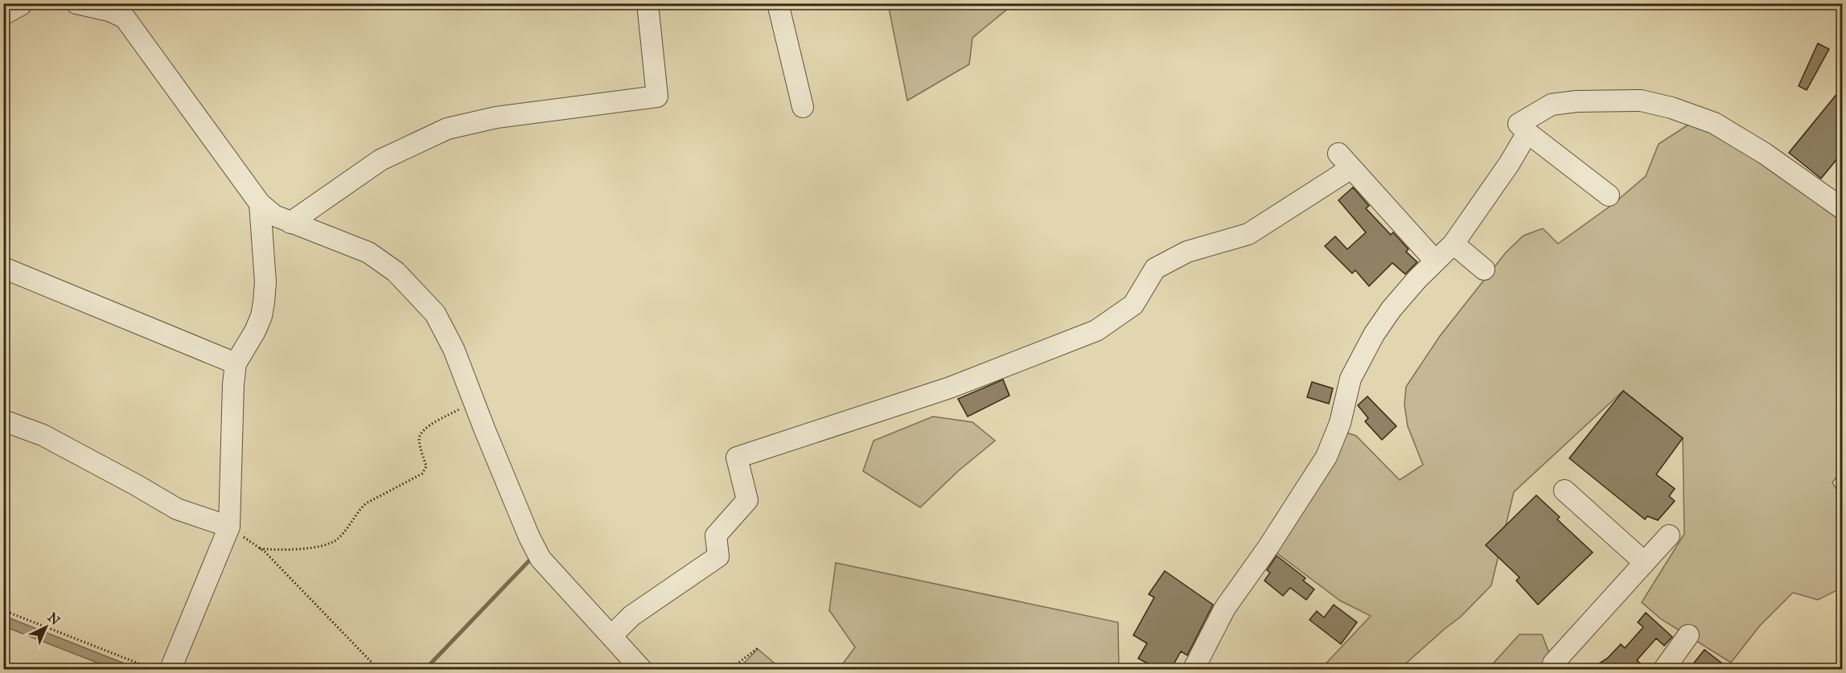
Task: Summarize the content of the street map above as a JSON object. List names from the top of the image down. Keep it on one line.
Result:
{"north":"top right"}
